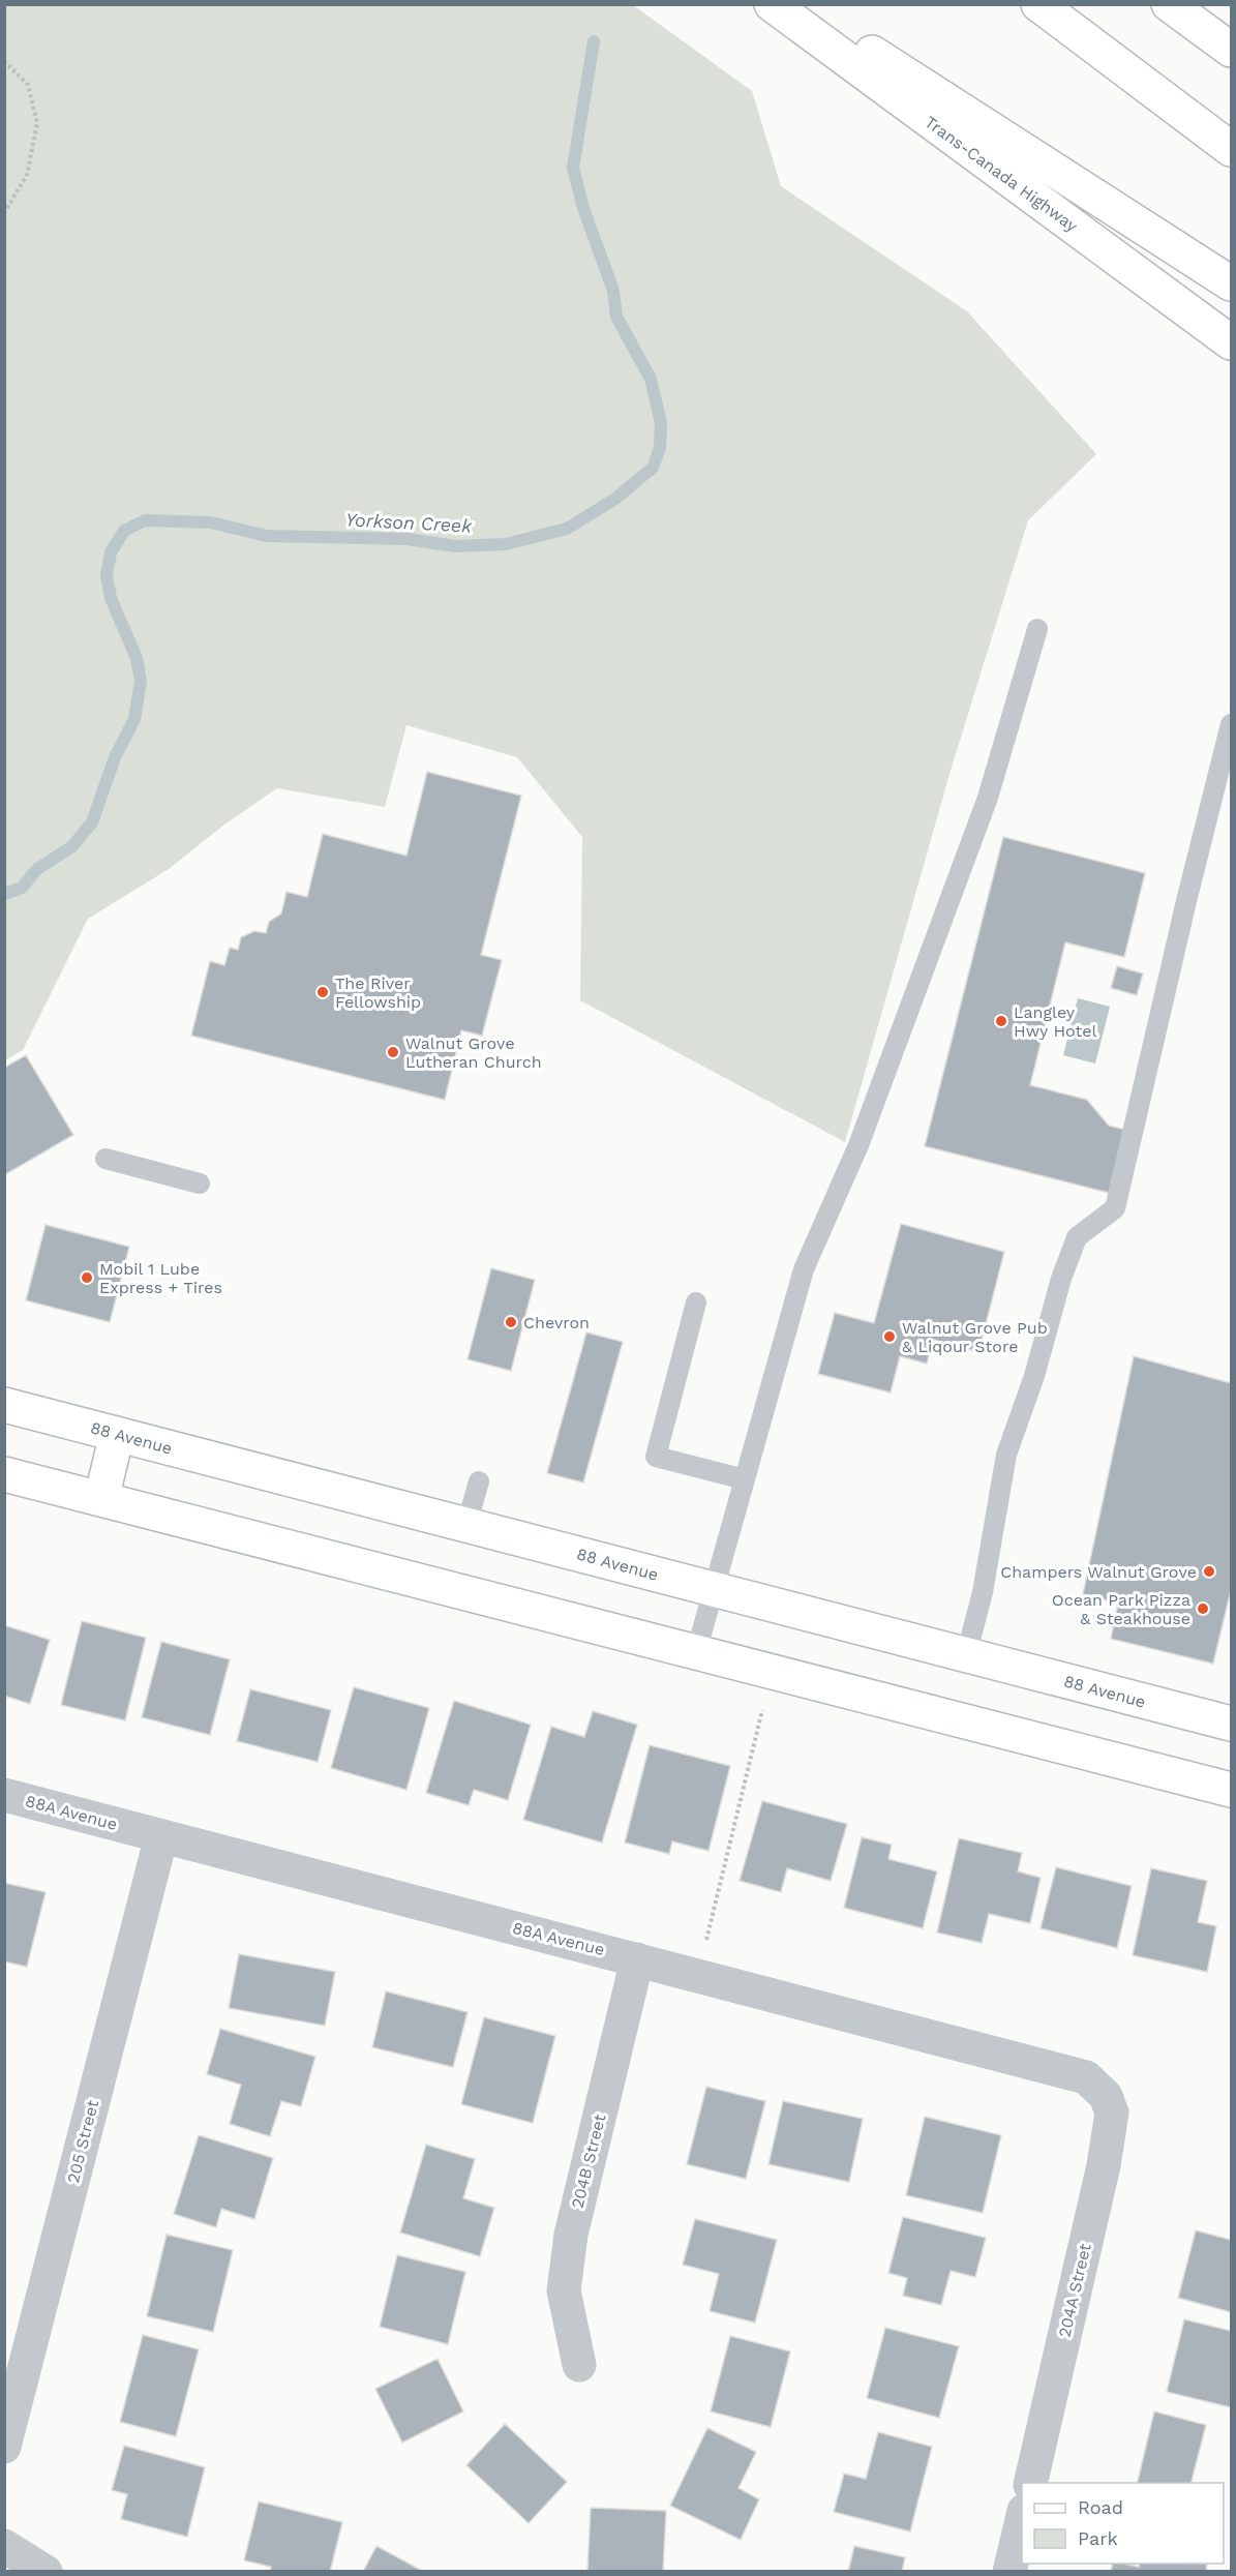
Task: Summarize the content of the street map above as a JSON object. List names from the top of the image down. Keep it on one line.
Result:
{"streets":{"main road":["Trans-Canada Highway","88 Avenue"],"street":["88A Avenue","205 Street","204B Street","204A Street"]},"crossings":[["88A Avenue","205 Street"],["88A Avenue","204B Street"],["88A Avenue","204A Street"]],"water":["Yorkson Creek"],"places":["The River Fellowship","Langley Hwy Hotel","Walnut Grove Lutheran Church","Mobil 1 Lube Express + Tires","Chevron","Walnut Grove Pub & Liqour Store","Champers Walnut Grove","Ocean Park Pizza & Steakhouse"],"legend":["Road","Park"]}
